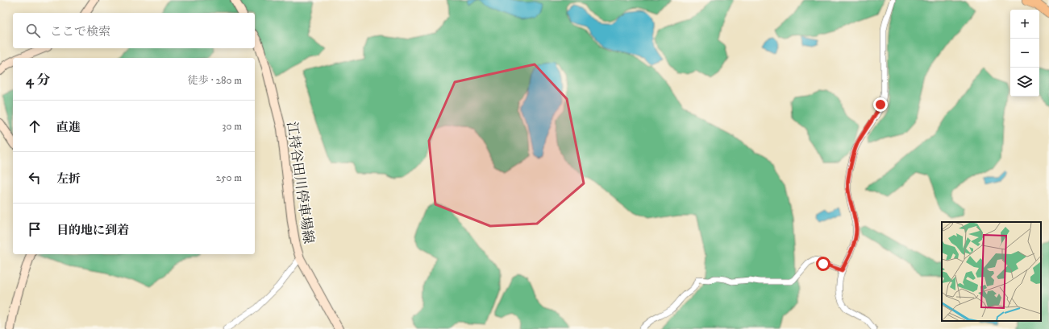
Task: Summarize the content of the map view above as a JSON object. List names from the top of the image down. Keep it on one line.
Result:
{"streets":{"main road":["江持谷田川停車場線"]},"page":{"map_buttons":["+","−"],"search":"ここで検索","heading":["4 分","徒歩 · 280 m"],"list":[["直進","30 m"],["左折","250 m"],"目的地に到着"]}}
